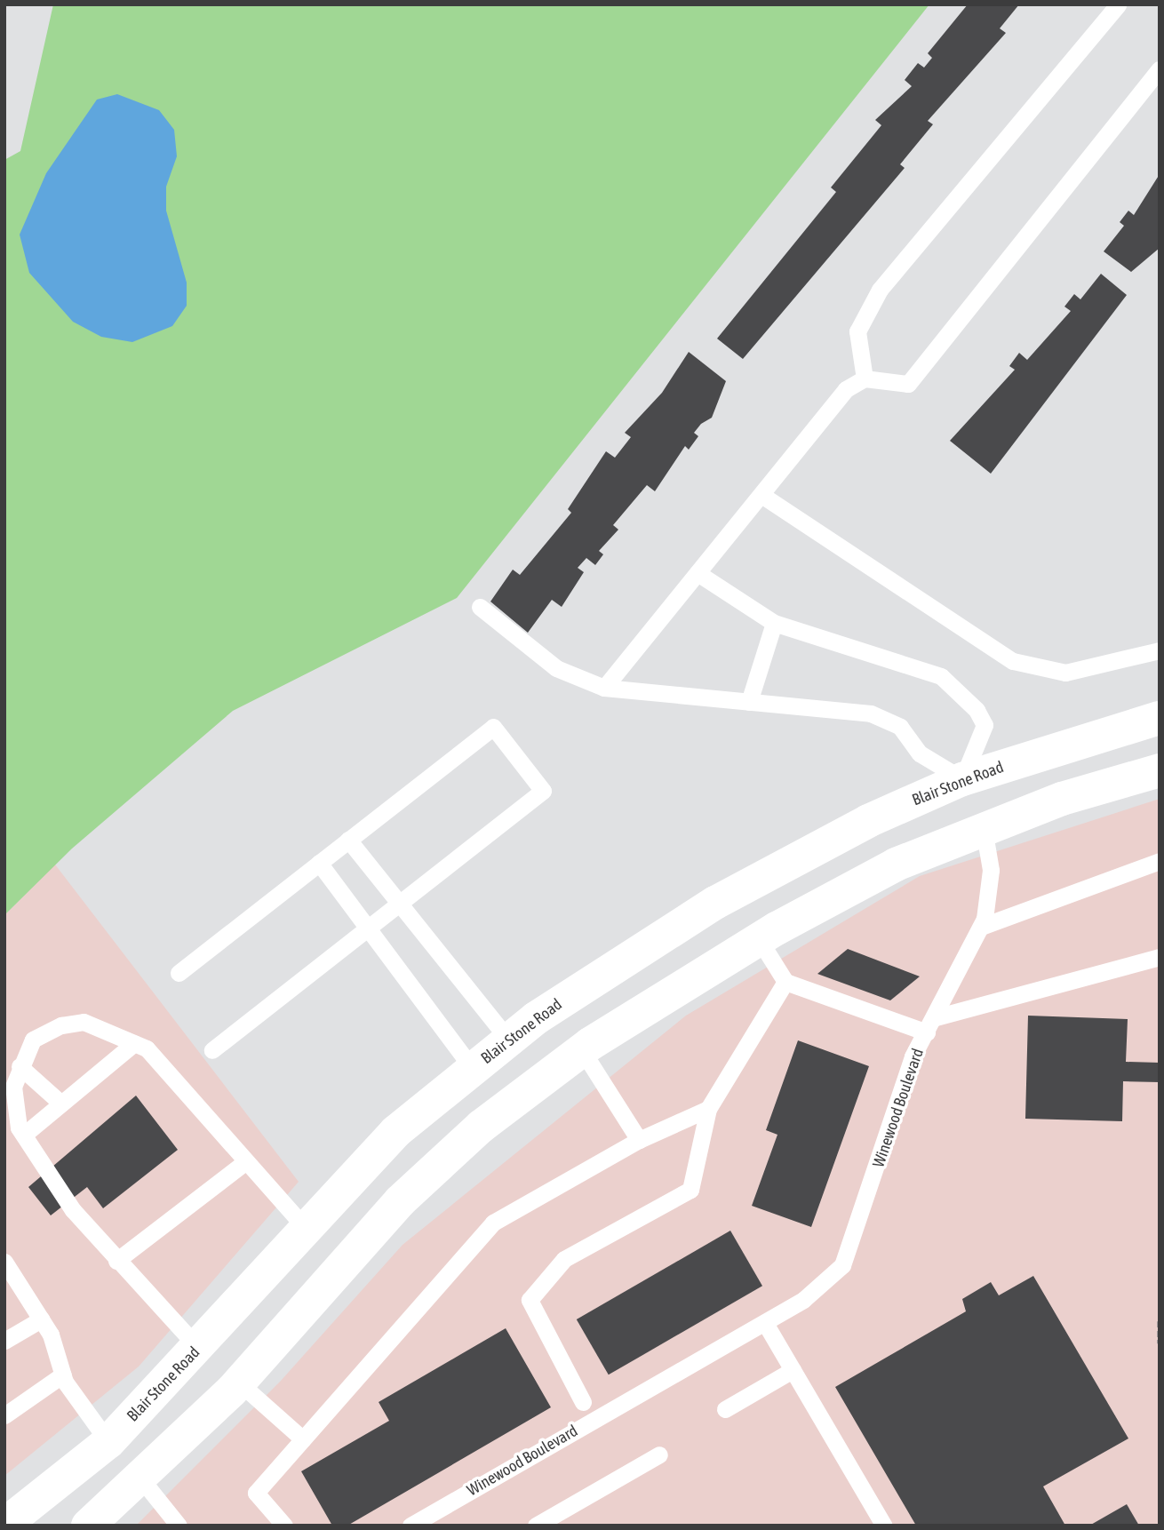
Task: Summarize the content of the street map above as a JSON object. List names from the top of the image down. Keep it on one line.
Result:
{"streets":{"main road":["Blair Stone Road"],"lane":["Winewood Boulevard"]}}
